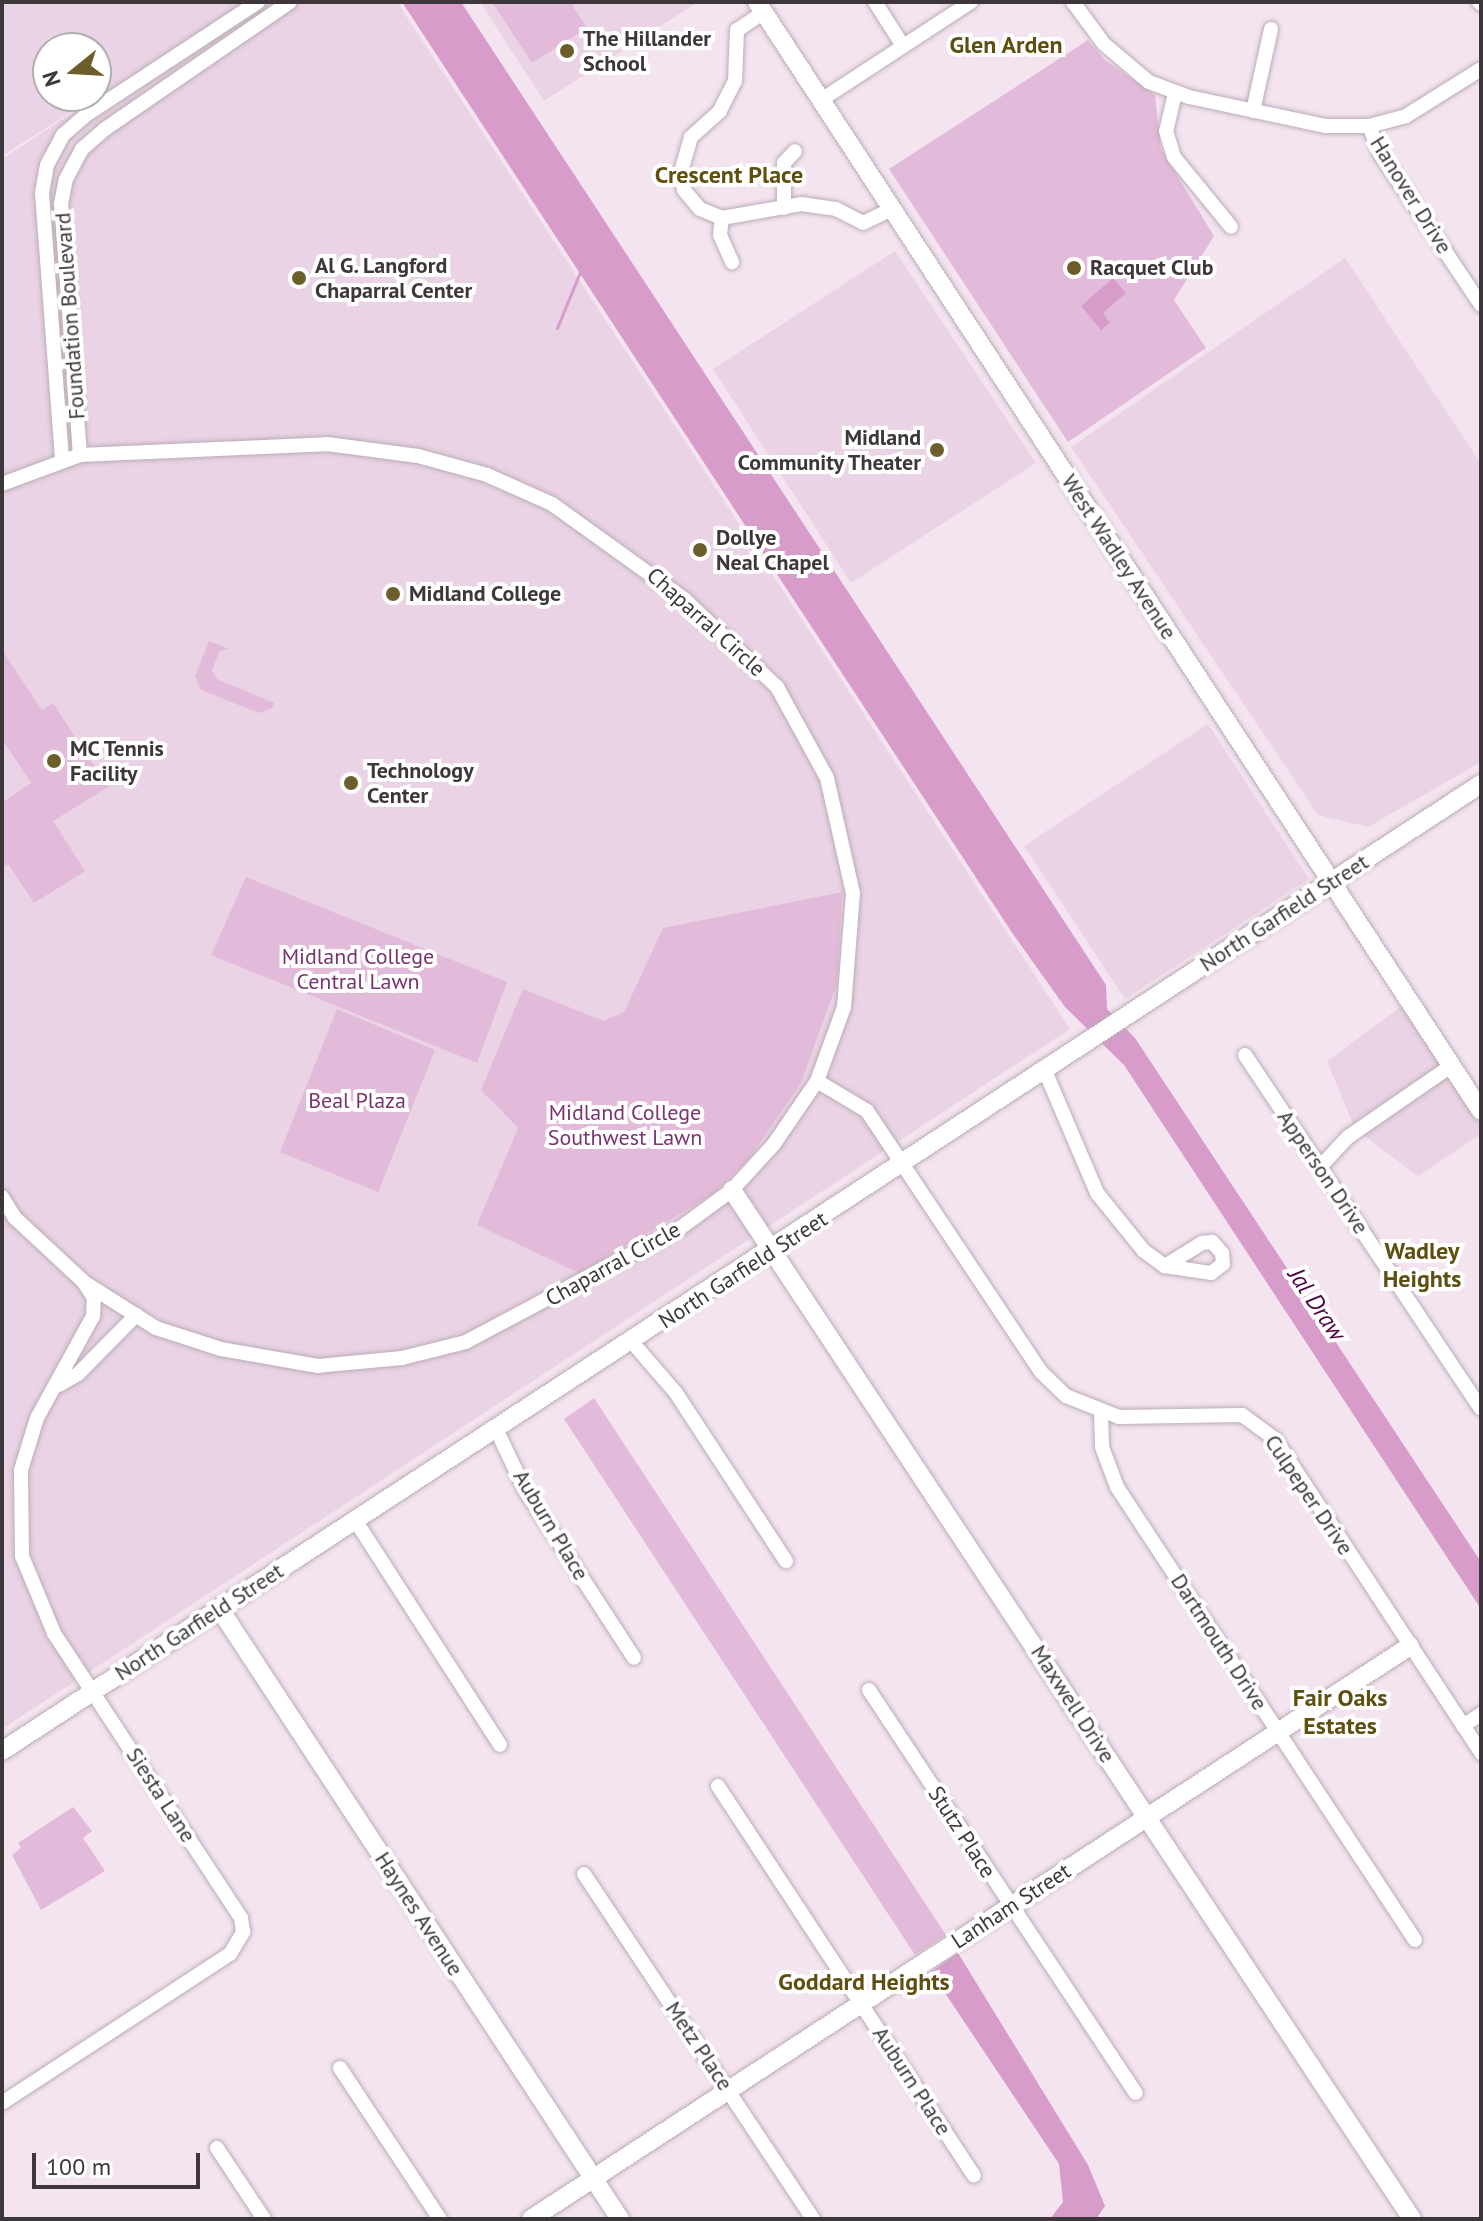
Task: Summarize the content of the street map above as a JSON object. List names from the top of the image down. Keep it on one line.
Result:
{"streets":{"main road":["West Wadley Avenue","North Garfield Street","Maxwell Drive","Lanham Street","Haynes Avenue"],"street":["Hanover Drive","Foundation Boulevard","Chaparral Circle","Apperson Drive","Culpeper Drive","Auburn Place","Dartmouth Drive","Siesta Lane","Stutz Place","Metz Place"]},"crossings":[["Foundation Boulevard","Chaparral Circle"],["West Wadley Avenue","North Garfield Street"],["Chaparral Circle","Culpeper Drive"],["Chaparral Circle","Maxwell Drive"],["Chaparral Circle","Siesta Lane"],["North Garfield Street","Culpeper Drive"],["North Garfield Street","Auburn Place"],["North Garfield Street","Maxwell Drive"],["North Garfield Street","Siesta Lane"],["North Garfield Street","Haynes Avenue"],["Culpeper Drive","Dartmouth Drive"],["Culpeper Drive","Lanham Street"],["Auburn Place","Lanham Street"],["Dartmouth Drive","Lanham Street"],["Maxwell Drive","Lanham Street"],["Stutz Place","Lanham Street"],["Lanham Street","Haynes Avenue"],["Lanham Street","Metz Place"]],"districts":["Glen Arden","Crescent Place","Wadley Heights","Fair Oaks Estates","Goddard Heights"],"water":["Jal Draw"],"parks":["Midland College Central Lawn","Beal Plaza","Midland College Southwest Lawn"],"places":["The Hillander School","Racquet Club","Al G. Langford Chaparral Center","Midland Community Theater","Dollye Neal Chapel","Midland College","MC Tennis Facility","Technology Center"],"scale_bar":"100 m","north":"left"}
